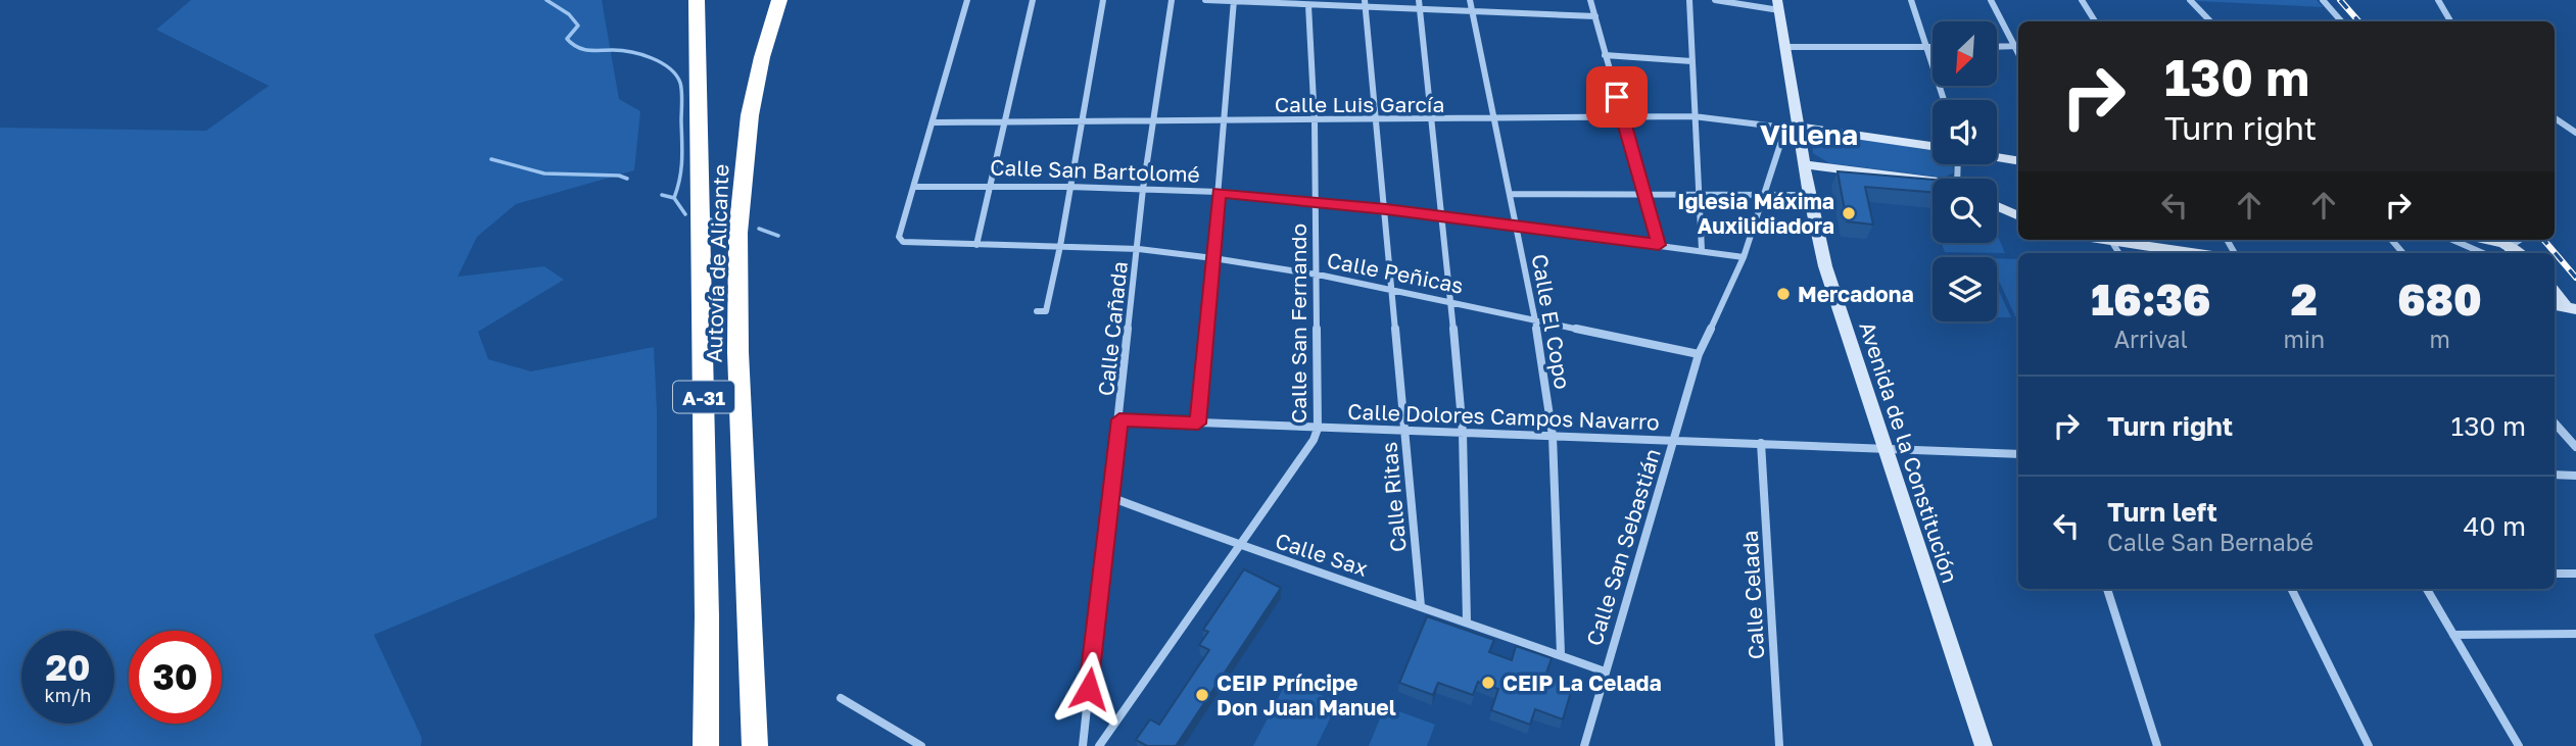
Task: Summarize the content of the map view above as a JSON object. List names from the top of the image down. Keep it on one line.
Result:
{"streets":{"highway":["Autovía de Alicante","A-31"],"street":["Calle Luis García","Calle San Bartolomé","Calle Peñicas","Calle El Copo","Calle San Fernando","Calle Cañada","Calle Dolores Campos Navarro","Avenida de la Constitución","Calle Ritas","Calle San Sebastián","Calle Sax","Calle Celada"]},"crossings":[["Calle Luis García","Calle El Copo"],["Calle Luis García","Calle San Fernando"],["Calle Luis García","Calle Cañada"],["Calle Luis García","Calle Ritas"],["Calle Luis García","Calle San Sebastián"],["Calle San Bartolomé","Calle Peñicas"],["Calle San Bartolomé","Calle El Copo"],["Calle San Bartolomé","Calle San Fernando"],["Calle San Bartolomé","Calle Cañada"],["Calle San Bartolomé","Calle Ritas"],["Calle San Bartolomé","Calle San Sebastián"],["Calle Peñicas","Calle El Copo"],["Calle Peñicas","Calle San Fernando"],["Calle Peñicas","Calle Cañada"],["Calle Peñicas","Calle Ritas"],["Calle Peñicas","Calle San Sebastián"],["Calle El Copo","Calle Dolores Campos Navarro"],["Calle El Copo","Calle Sax"],["Calle San Fernando","Calle Dolores Campos Navarro"],["Calle San Fernando","Calle Sax"],["Calle Cañada","Calle Dolores Campos Navarro"],["Calle Cañada","Calle Sax"],["Calle Dolores Campos Navarro","Avenida de la Constitución"],["Calle Dolores Campos Navarro","Calle Ritas"],["Calle Dolores Campos Navarro","Calle San Sebastián"],["Calle Dolores Campos Navarro","Calle Celada"],["Calle Ritas","Calle Sax"],["Calle San Sebastián","Calle Sax"]],"districts":["Villena"],"places":["Iglesia Máxima Auxilidiadora","Mercadona","CEIP La Celada","CEIP Príncipe Don Juan Manuel"],"north":"bottom left","page":{"turn":["130 m","Turn right"],"eta":["16:36","Arrival","2","min","680","m"],"list":[{"name":"Turn right","value":"130 m"},{"name":"Turn left","note":"Calle San Bernabé","value":"40 m"}],"speed":"20 km/h","limit":"30"}}
